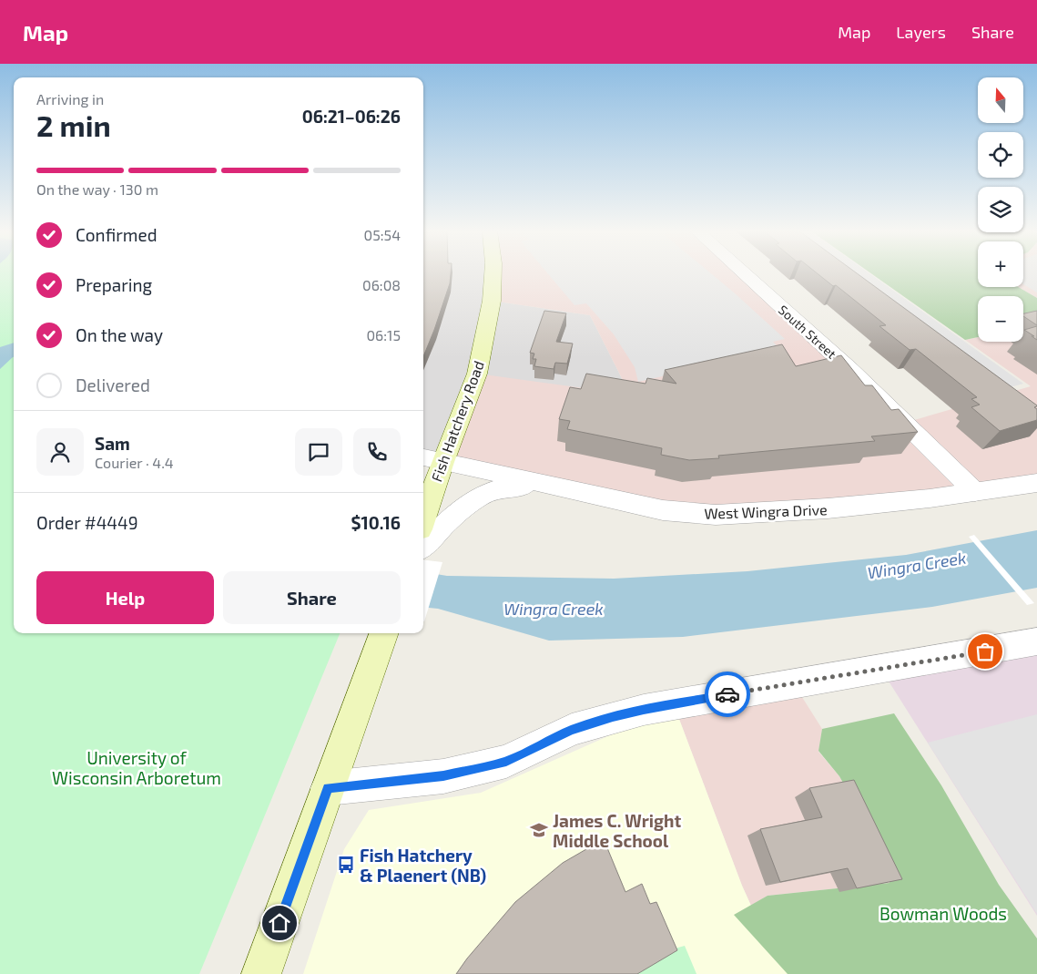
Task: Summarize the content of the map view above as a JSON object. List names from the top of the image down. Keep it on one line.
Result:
{"streets":{"main road":["Fish Hatchery Road"],"street":["South Street","West Wingra Drive"]},"crossings":[["South Street","West Wingra Drive"],["Fish Hatchery Road","West Wingra Drive"]],"water":["Wingra Creek"],"parks":["University of Wisconsin Arboretum","Bowman Woods"],"places":{"school or university":["James C. Wright Middle School"],"bus stop":["Fish Hatchery & Plaenert (NB)"]},"north":"top","page":{"header":"Map","nav":["Map","Layers","Share"],"map_buttons":["+","−"],"heading":["2 min","Arriving in","06:21–06:26"],"panel":["Sam","Courier · 4.4","Order #4449","$10.16"],"bar":"On the way · 130 m","list":[["Confirmed","05:54"],["Preparing","06:08"],["On the way","06:15"],"Delivered"],"buttons":["Help","Share"]}}
